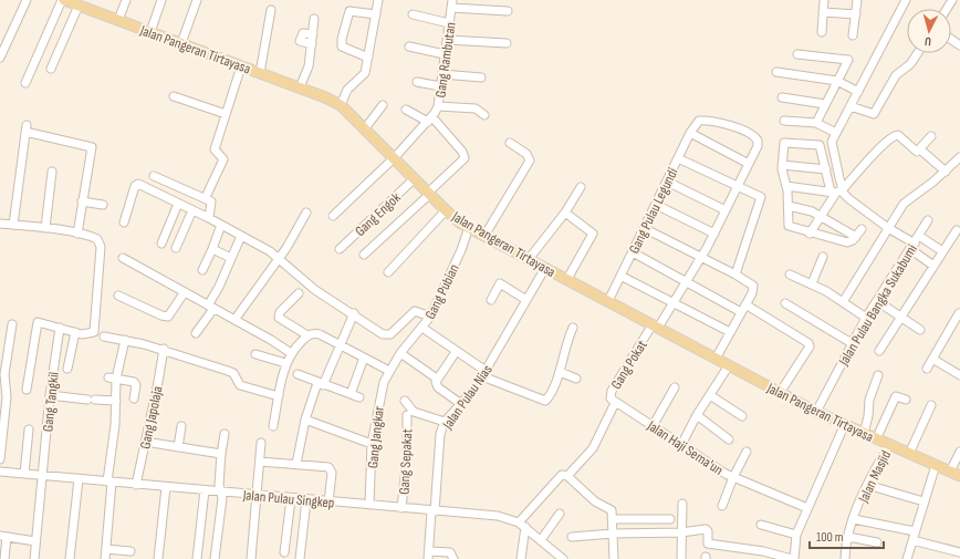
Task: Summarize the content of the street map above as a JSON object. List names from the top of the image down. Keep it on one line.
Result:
{"streets":{"main road":["Jalan Pangeran Tirtayasa"],"street":["Gang Rambutan","Gang Pulau Legundi","Gang Engok","Gang Pubian","Jalan Pulau Bangka Sukabumi","Gang Pokat","Jalan Pulau Nias","Gang Tangkil","Gang Japolaja","Gang Jangkar","Jalan Haji Sema'un","Gang Sepakat","Jalan Masjid","Jalan Pulau Singkep"]},"crossings":[["Jalan Pangeran Tirtayasa","Gang Rambutan"],["Jalan Pangeran Tirtayasa","Gang Pulau Legundi"],["Jalan Pangeran Tirtayasa","Gang Engok"],["Jalan Pangeran Tirtayasa","Gang Pubian"],["Jalan Pangeran Tirtayasa","Jalan Pulau Bangka Sukabumi"],["Jalan Pangeran Tirtayasa","Gang Pokat"],["Jalan Pangeran Tirtayasa","Jalan Pulau Nias"],["Jalan Pangeran Tirtayasa","Jalan Masjid"],["Gang Pubian","Gang Jangkar"],["Gang Pokat","Jalan Haji Sema'un"],["Jalan Pulau Nias","Jalan Pulau Singkep"],["Gang Tangkil","Jalan Pulau Singkep"],["Gang Japolaja","Jalan Pulau Singkep"],["Gang Jangkar","Jalan Pulau Singkep"],["Gang Sepakat","Jalan Pulau Singkep"]],"scale_bar":"100 m","north":"bottom"}
